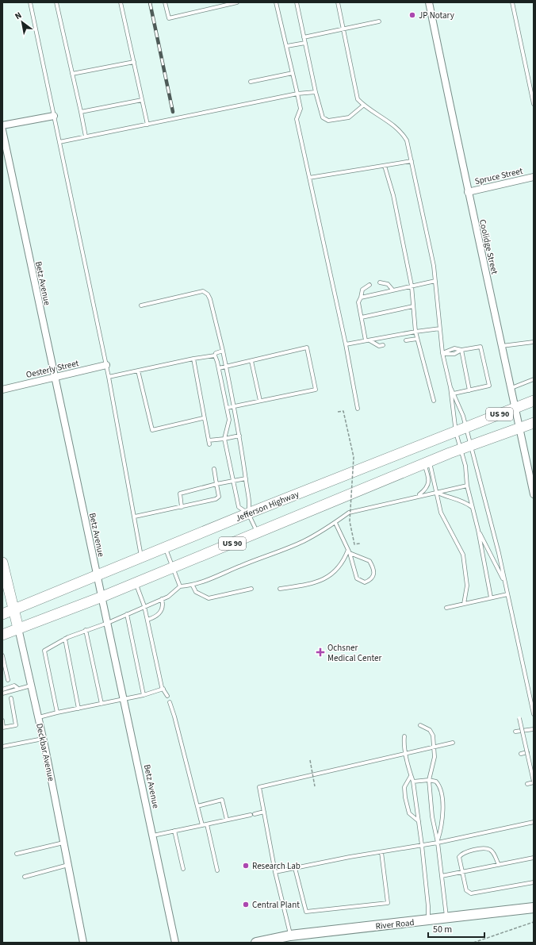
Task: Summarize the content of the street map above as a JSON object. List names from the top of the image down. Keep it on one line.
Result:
{"streets":{"main road":["US 90","Jefferson Highway","Deckbar Avenue","River Road"],"street":["Spruce Street","Coolidge Street","Betz Avenue","Oesterly Street"]},"crossings":[["Spruce Street","Coolidge Street"],["Coolidge Street","US 90"],["Coolidge Street","Jefferson Highway"],["Betz Avenue","Oesterly Street"],["Betz Avenue","US 90"],["Betz Avenue","Jefferson Highway"],["US 90","Deckbar Avenue"],["Jefferson Highway","Deckbar Avenue"]],"places":{"other":["JP Notary","Research Lab","Central Plant"],"health":["Ochsner Medical Center"]},"scale_bar":"50 m","north":"top left"}
